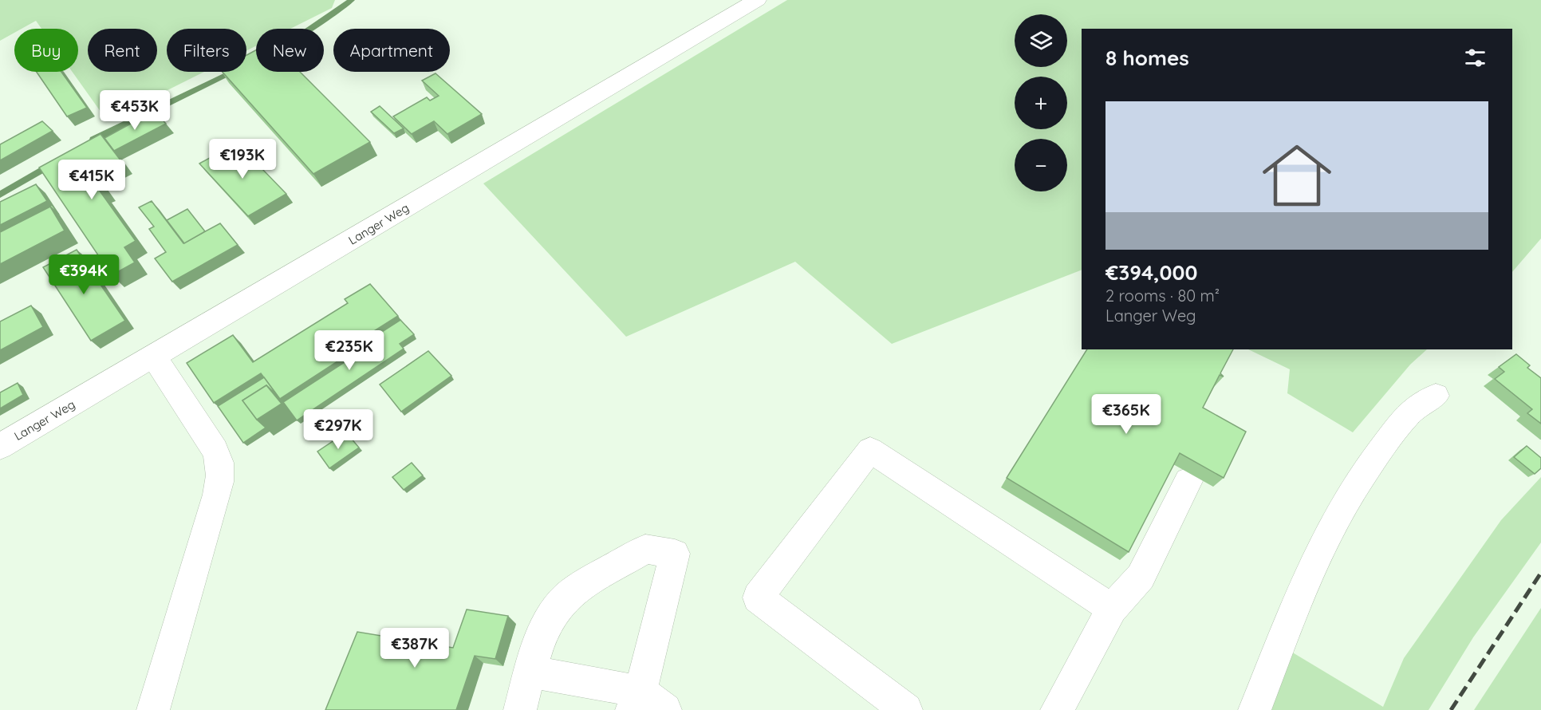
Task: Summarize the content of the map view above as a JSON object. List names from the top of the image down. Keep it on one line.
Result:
{"streets":{"street":["Langer Weg"]},"page":{"map_buttons":["+","−"],"chip":["Buy","Rent","Filters","New","Apartment"],"heading":"8 homes","list":[{"name":"€394,000","note":"2 rooms · 80 m² · Langer Weg"}],"price":["€453K","€193K","€415K","€394K","€235K","€365K","€297K","€387K"]}}
